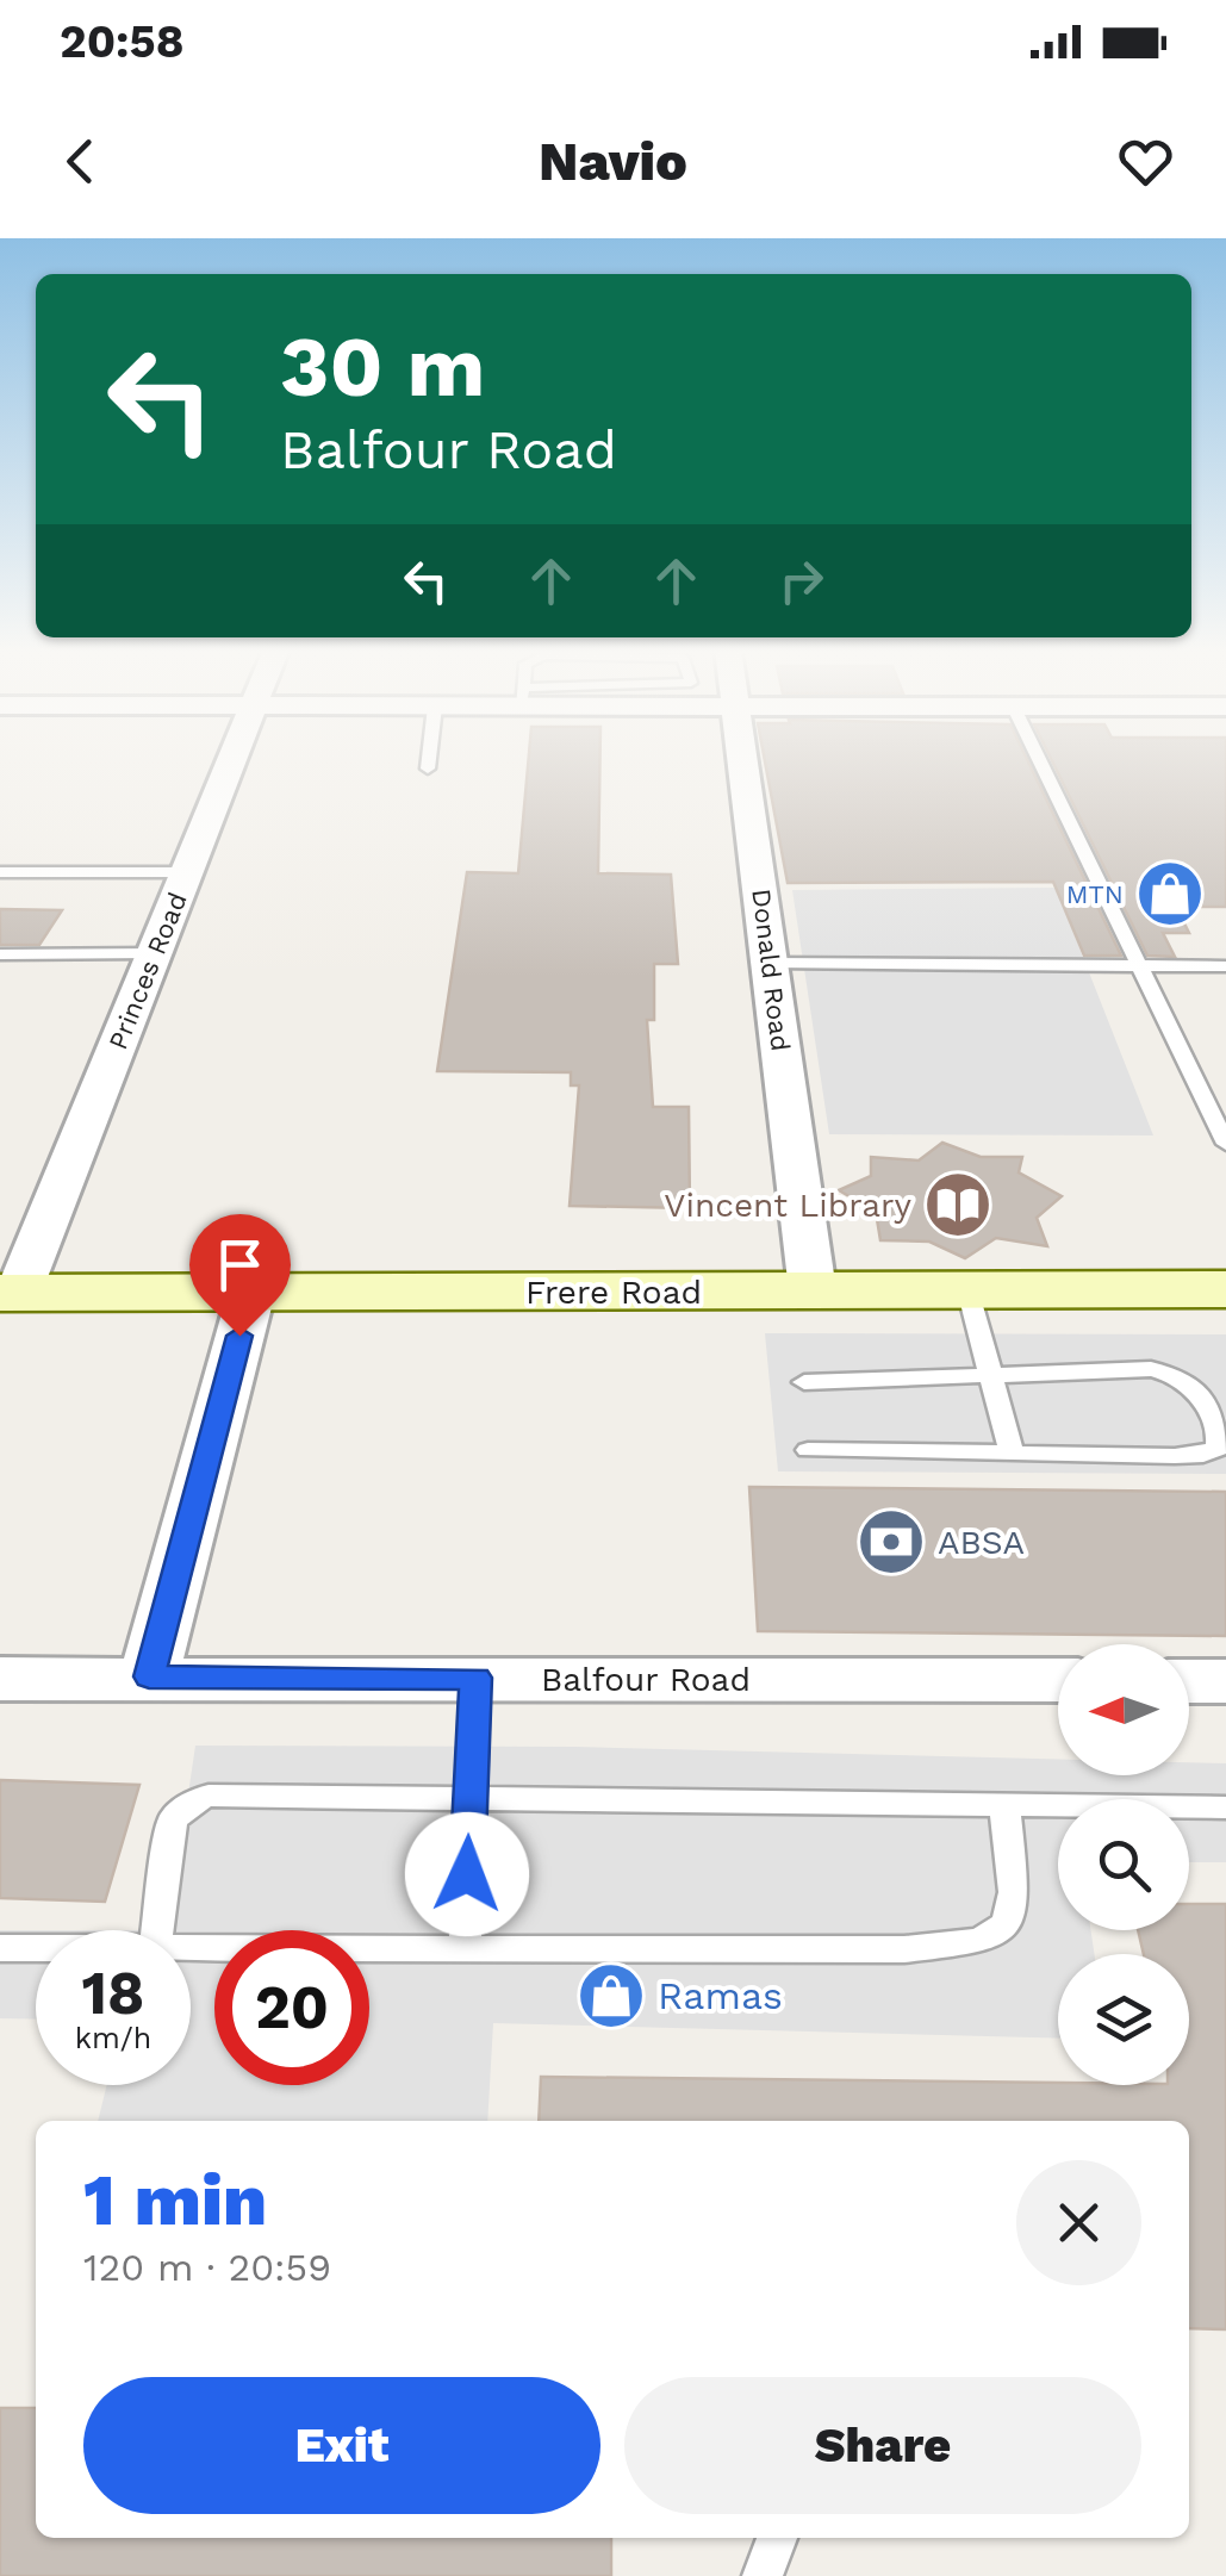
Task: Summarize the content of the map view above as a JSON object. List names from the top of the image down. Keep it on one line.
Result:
{"streets":{"street":["Donald Road","Princes Road","Frere Road","Balfour Road"]},"crossings":[["Donald Road","Frere Road"],["Princes Road","Frere Road"]],"places":{"shop":["MTN","Ramas"],"library":["Vincent Library"],"bank":["ABSA"]},"north":"left","page":{"status":"20:58","header":"Navio","turn":["30 m","Balfour Road"],"speed":"18 km/h","limit":"20","heading":["1 min","120 m · 20:59"],"buttons":["Exit","Share"]}}
